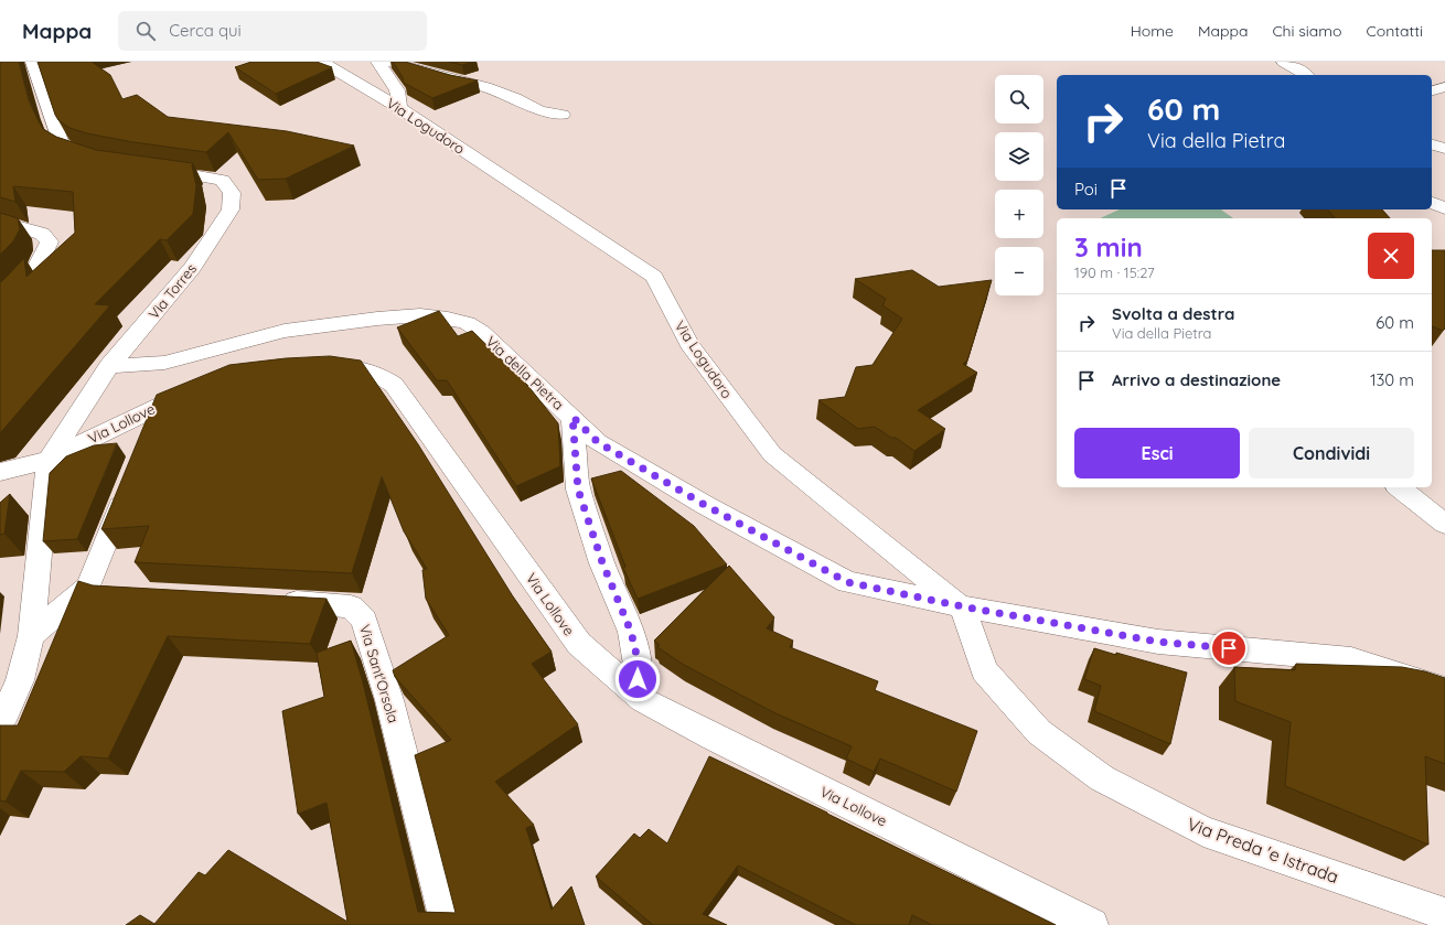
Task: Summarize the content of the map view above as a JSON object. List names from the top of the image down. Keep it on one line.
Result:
{"streets":{"street":["Via Logudoro","Via Torres","Via della Pietra","Via Lollove","Via Sant'Orsola","Via Preda 'e Istrada"]},"crossings":[["Via Logudoro","Via della Pietra"],["Via Logudoro","Via Preda 'e Istrada"],["Via Torres","Via della Pietra"],["Via Torres","Via Lollove"],["Via della Pietra","Via Preda 'e Istrada"]],"page":{"header":"Mappa","search":"Cerca qui","nav":["Home","Mappa","Chi siamo","Contatti"],"map_buttons":["+","−"],"turn":["60 m","Via della Pietra"],"then":"Poi","heading":["3 min","190 m · 15:27"],"list":[{"name":"Svolta a destra","note":"Via della Pietra","value":"60 m"},{"name":"Arrivo a destinazione","value":"130 m"}],"buttons":["Esci","Condividi"]}}
